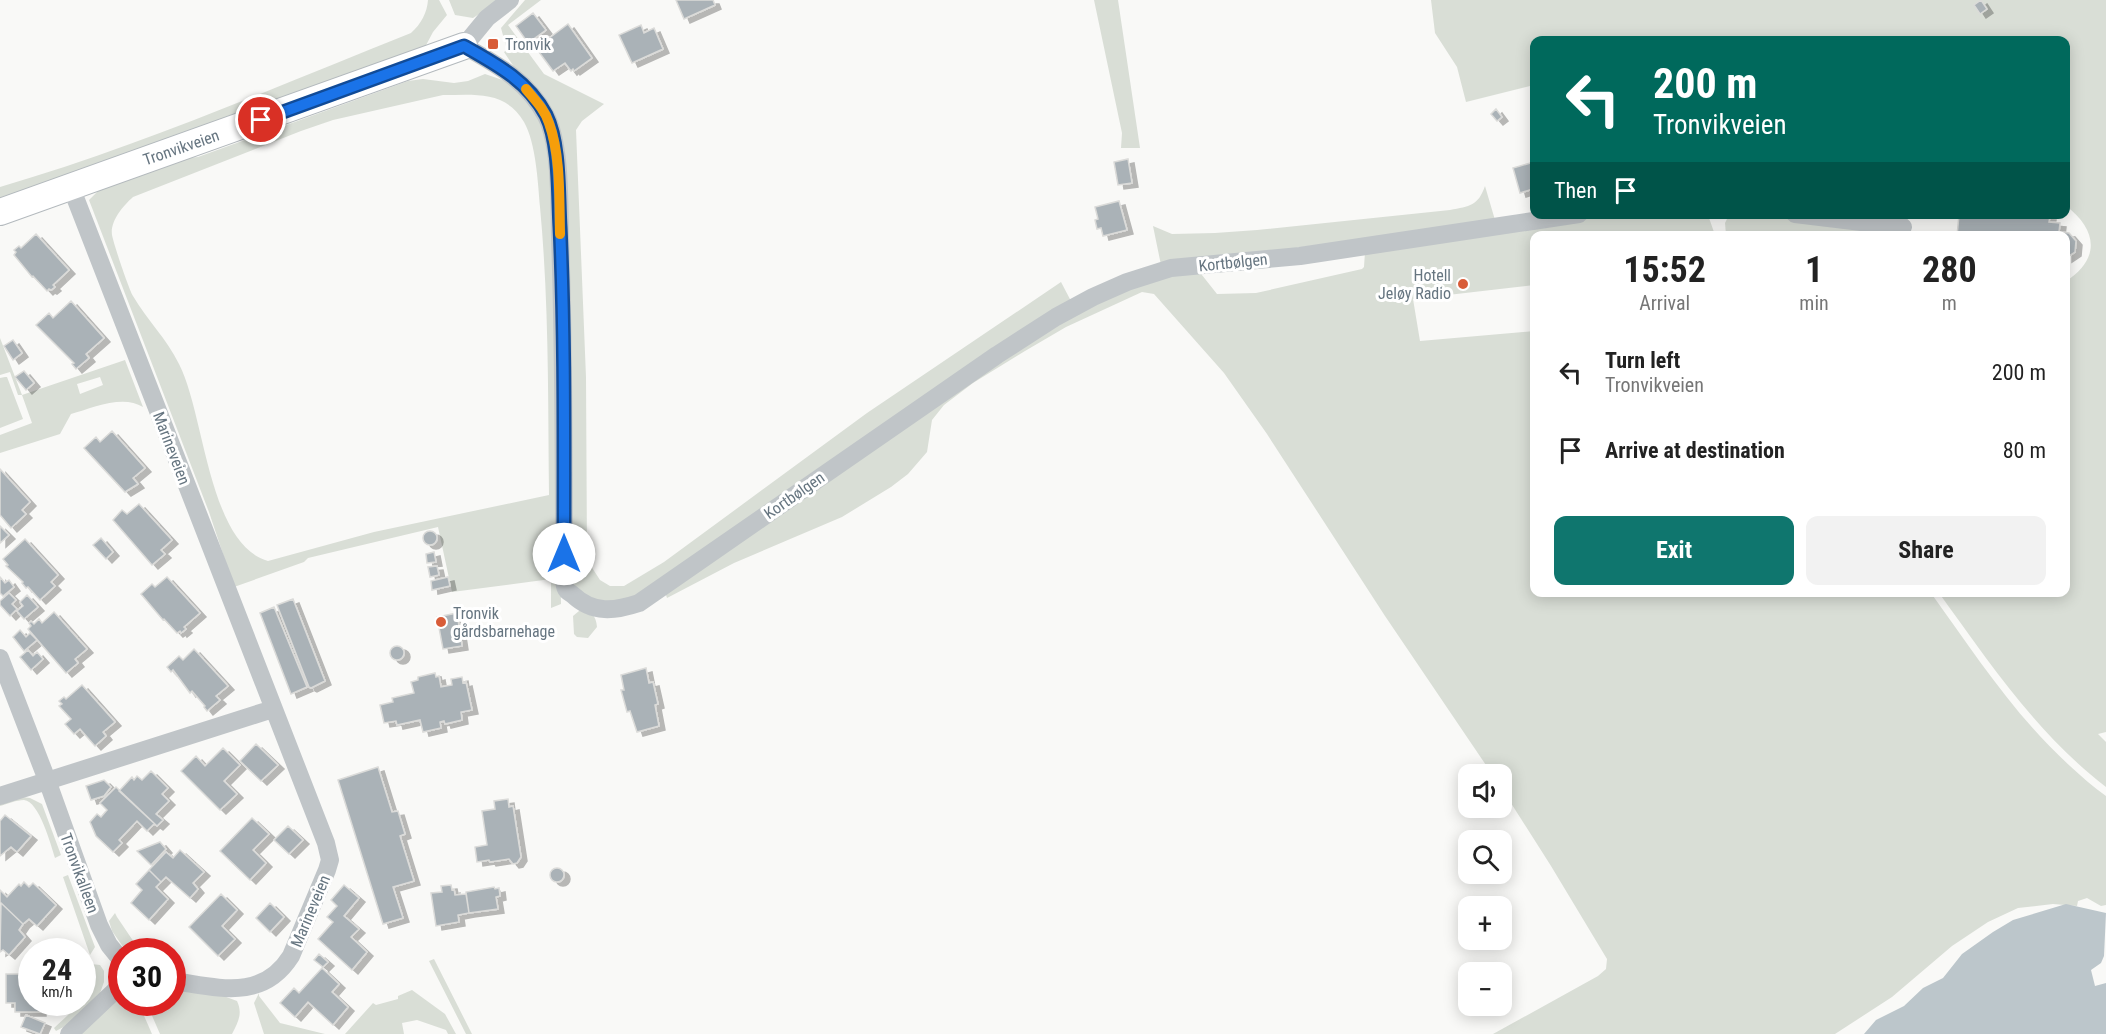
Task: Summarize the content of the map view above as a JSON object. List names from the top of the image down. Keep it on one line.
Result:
{"streets":{"street":["Tronvikveien","Kortbølgen","Marineveien","Tronvikalleen"]},"crossings":[["Tronvikveien","Kortbølgen"],["Tronvikveien","Marineveien"]],"places":{"transit":["Tronvik"],"other":["Hotell Jeløy Radio","Tronvik gårdsbarnehage"]},"page":{"turn":["200 m","Tronvikveien"],"then":"Then","eta":["15:52","Arrival","1","min","280","m"],"list":[{"name":"Turn left","note":"Tronvikveien","value":"200 m"},{"name":"Arrive at destination","value":"80 m"}],"buttons":["Exit","Share"],"map_buttons":["+","−"],"speed":"24 km/h","limit":"30"}}
